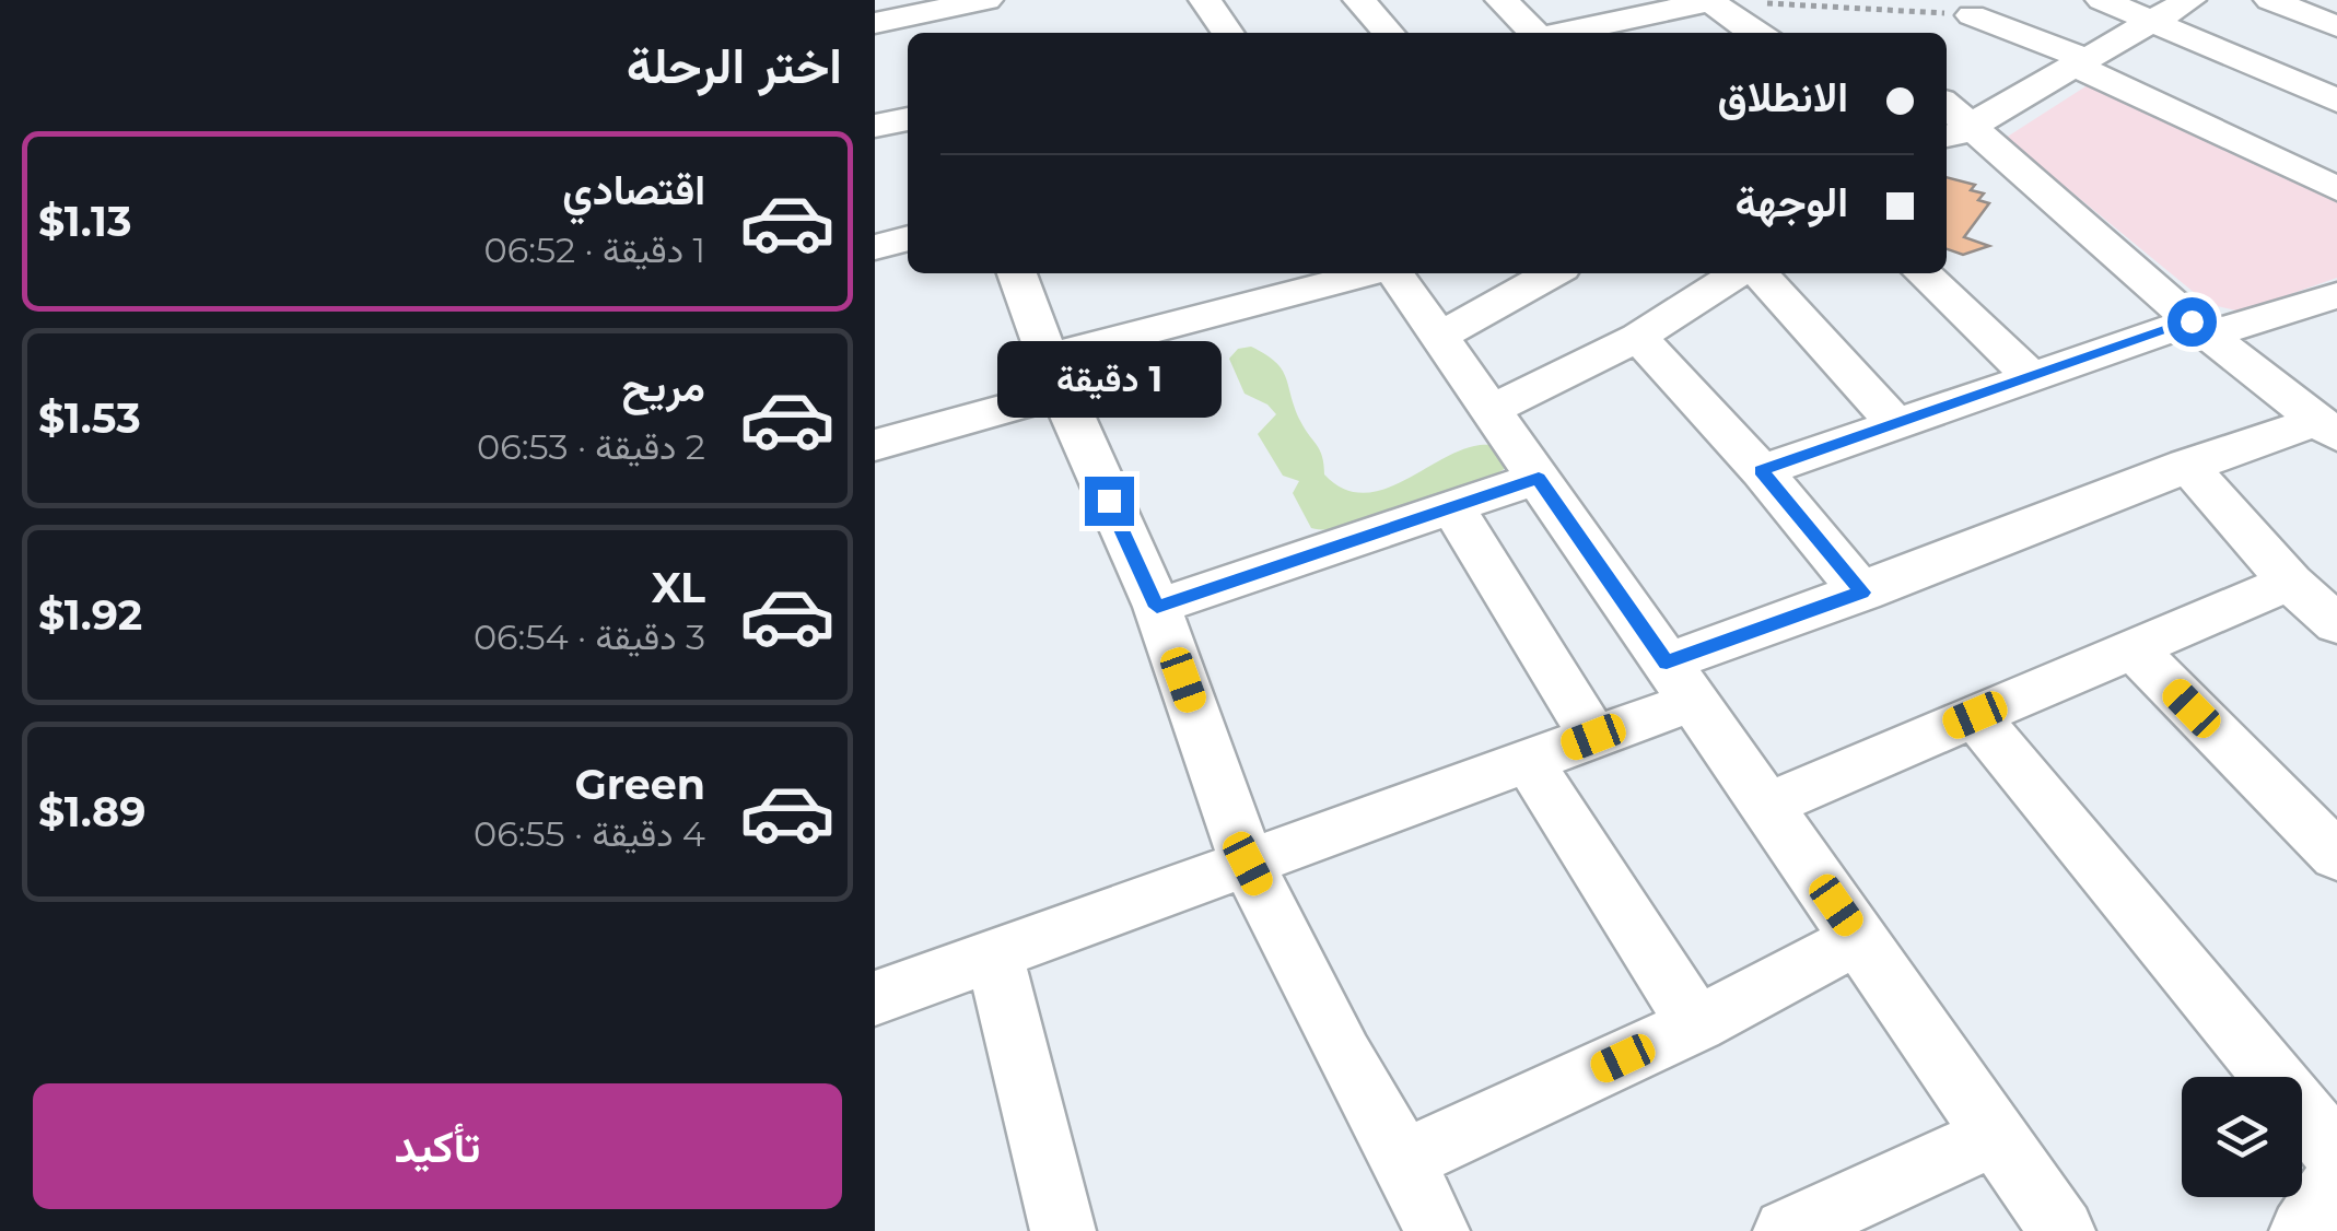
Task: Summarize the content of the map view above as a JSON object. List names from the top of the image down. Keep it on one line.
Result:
{"page":{"heading":"اختر الرحلة","banner":["الانطلاق","الوجهة"],"list":[{"name":"اقتصادي","note":"1 دقيقة · 06:52","value":"$1.13"},{"name":"مريح","note":"2 دقيقة · 06:53","value":"$1.53"},{"name":"XL","note":"3 دقيقة · 06:54","value":"$1.92"},{"name":"Green","note":"4 دقيقة · 06:55","value":"$1.89"}],"bubble":"1 دقيقة","buttons":"تأكيد"}}
